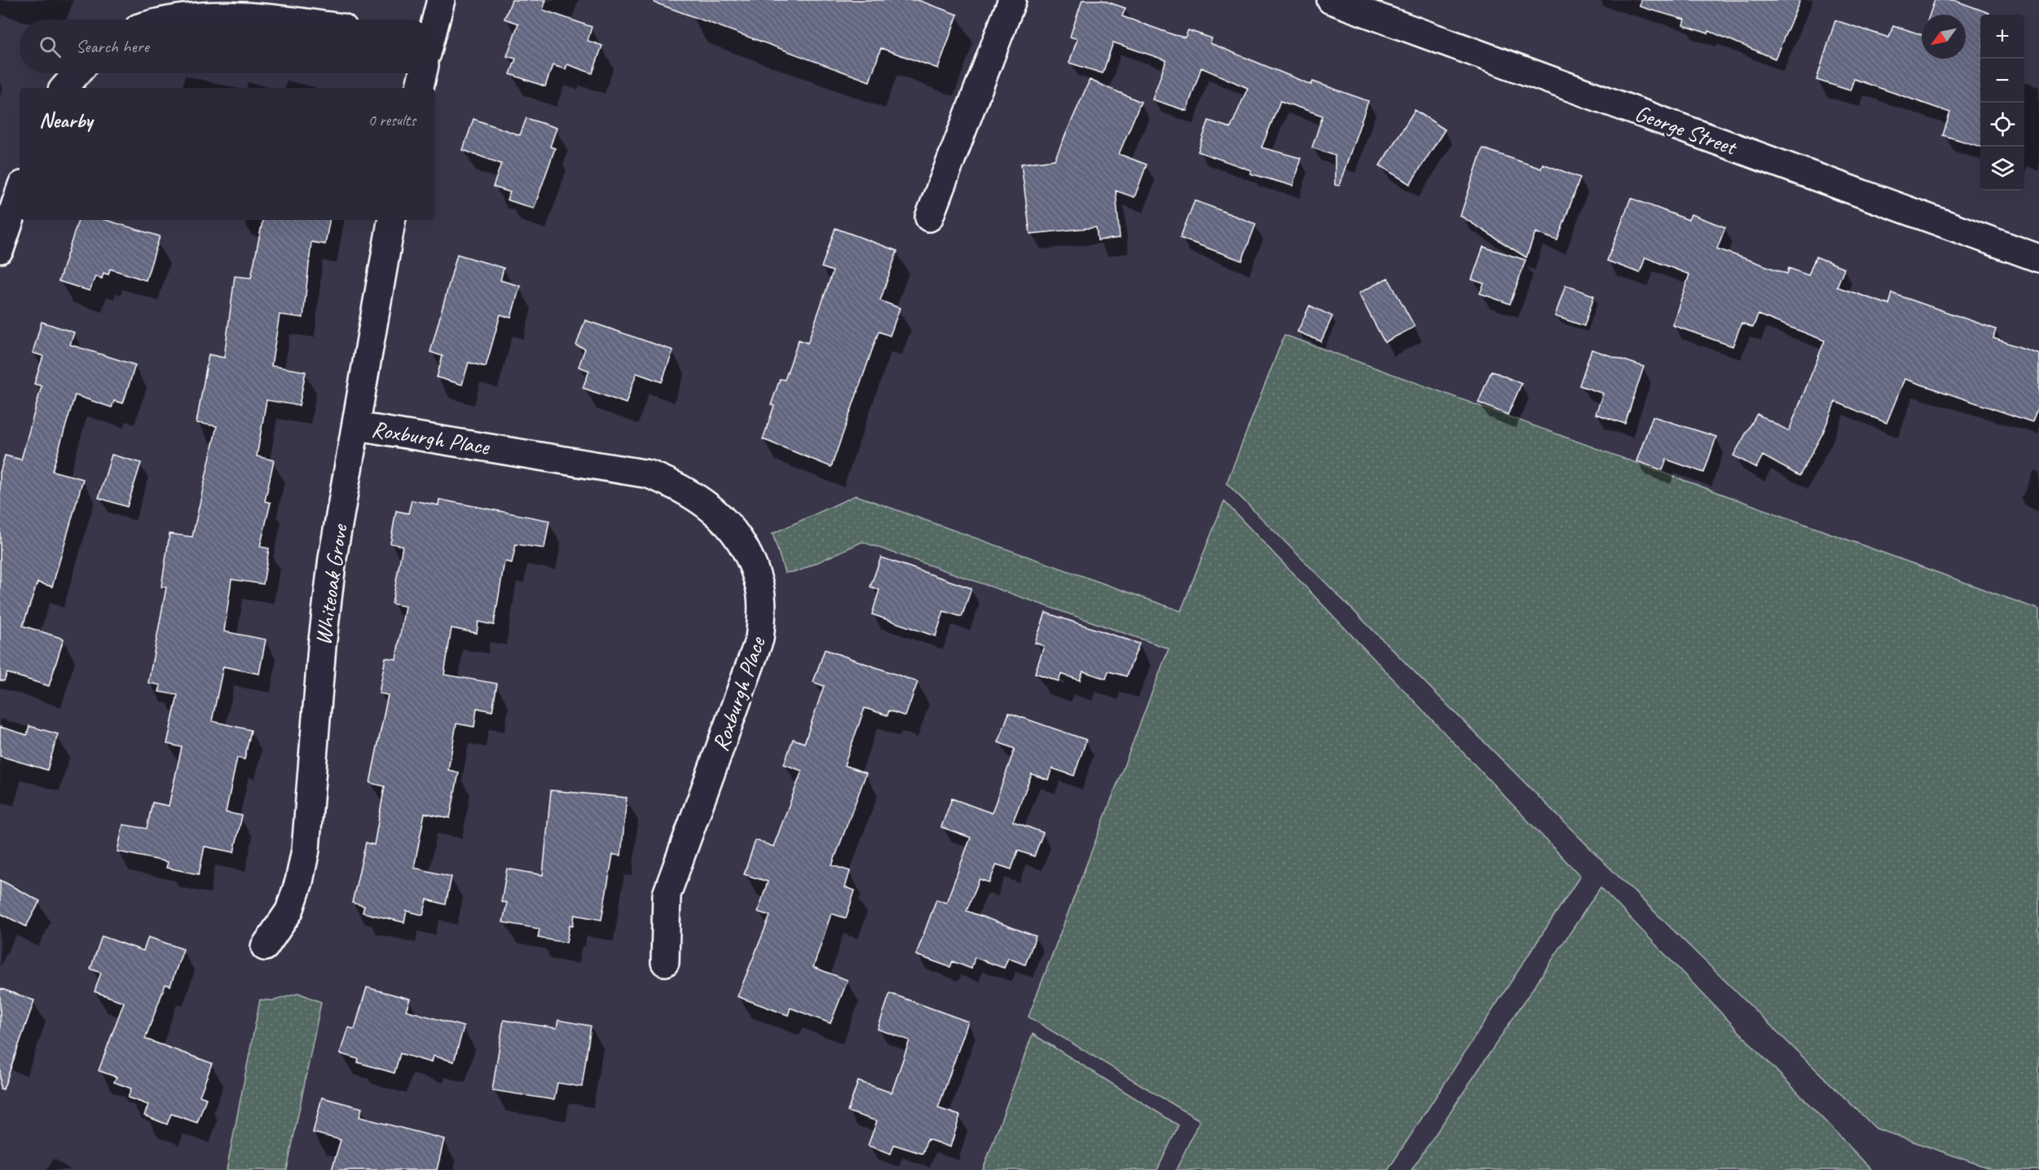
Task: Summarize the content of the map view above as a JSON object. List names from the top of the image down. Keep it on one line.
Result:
{"streets":{"street":["George Street","Roxburgh Place","Whiteoak Grove"]},"crossings":[["Roxburgh Place","Whiteoak Grove"]],"north":"bottom left","page":{"map_buttons":["+","−"],"search":"Search here","heading":["Nearby","0 results"]}}
